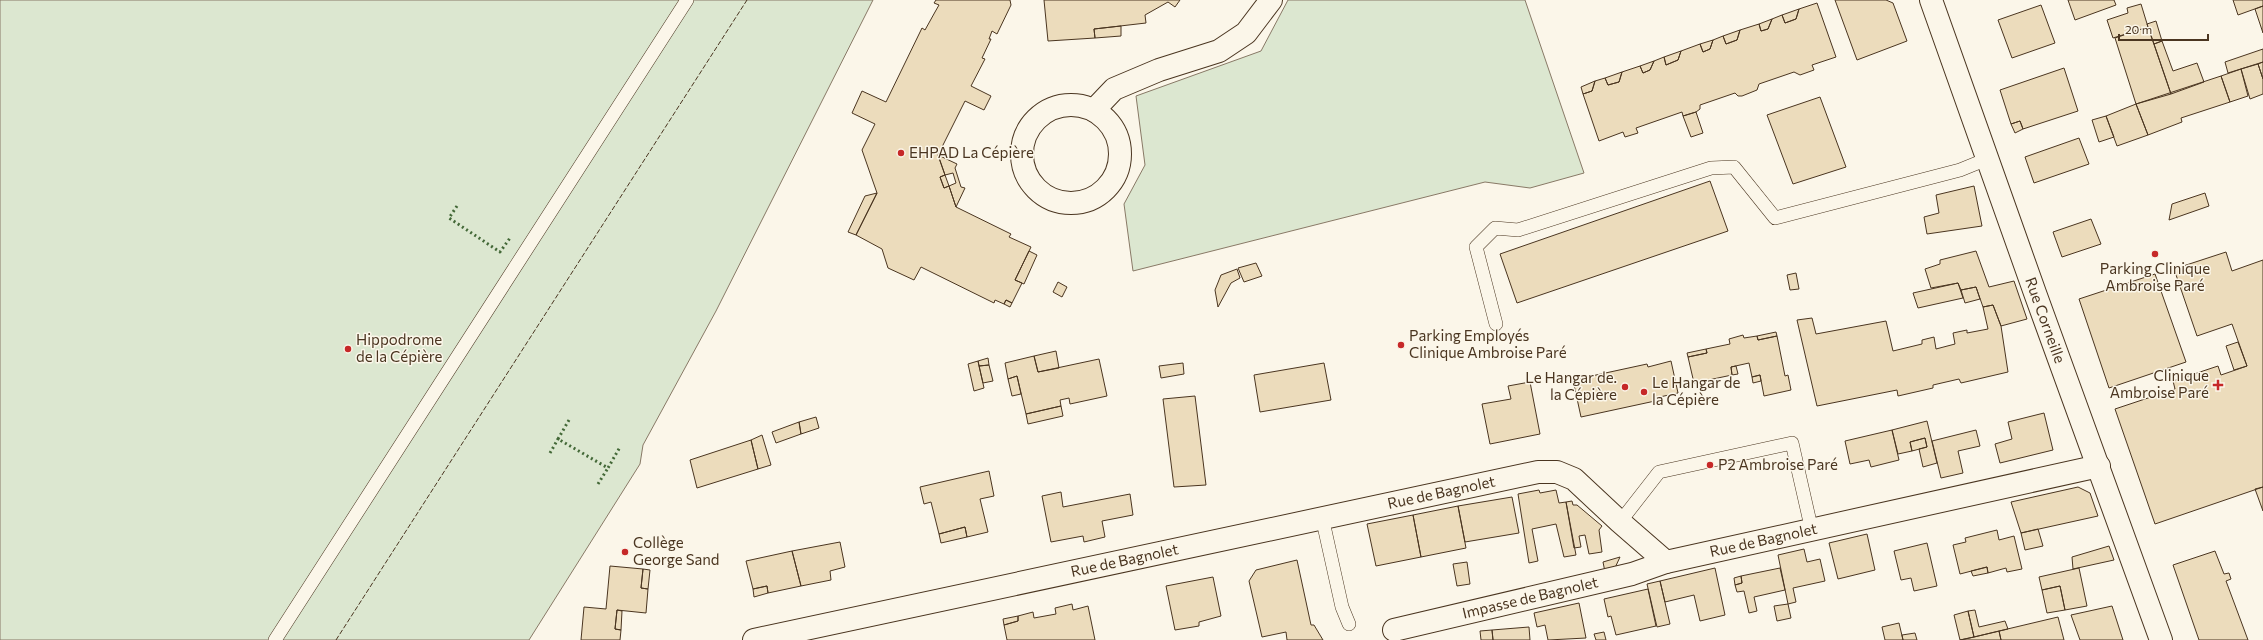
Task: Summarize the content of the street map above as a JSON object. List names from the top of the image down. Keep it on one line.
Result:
{"streets":{"street":["Rue Corneille","Rue de Bagnolet","Impasse de Bagnolet"]},"crossings":[["Rue Corneille","Rue de Bagnolet"],["Rue de Bagnolet","Impasse de Bagnolet"]],"places":{"other":["EHPAD La Cépière","Parking Clinique Ambroise Paré","Parking Employés Clinique Ambroise Paré","Hippodrome de la Cépière","Le Hangar de. la Cépière","Le Hangar de la Cépière","P2 Ambroise Paré","Collège George Sand"],"health":["Clinique Ambroise Paré"]},"scale_bar":"20 m"}
